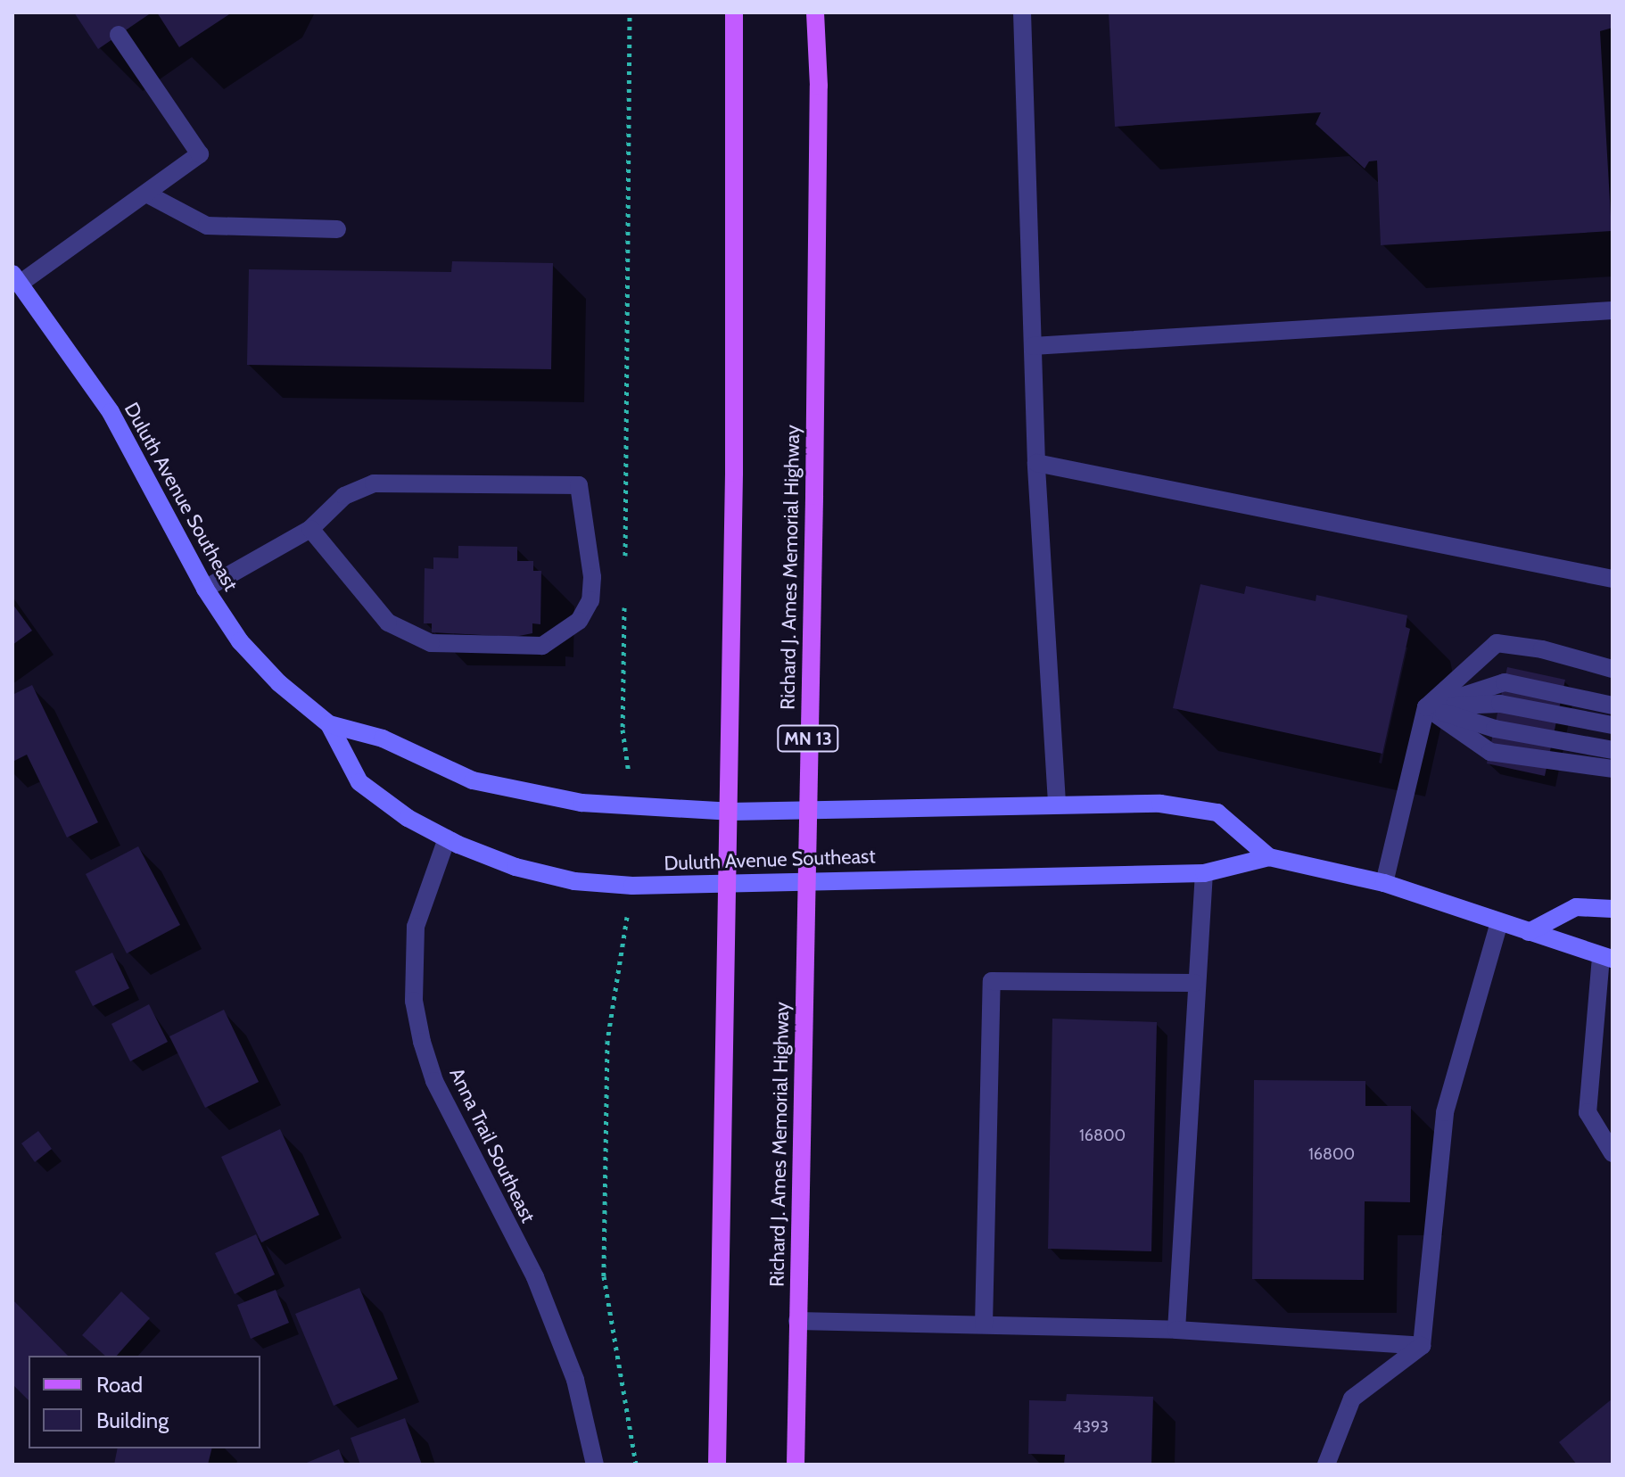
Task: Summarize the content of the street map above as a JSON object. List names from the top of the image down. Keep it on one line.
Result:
{"streets":{"main road":["Richard J. Ames Memorial Highway","MN 13"],"street":["Duluth Avenue Southeast","Anna Trail Southeast"]},"crossings":[["Duluth Avenue Southeast","Richard J. Ames Memorial Highway"],["Duluth Avenue Southeast","Anna Trail Southeast"]],"house_numbers":["16800","16800","4393"],"legend":["Road","Building"]}
